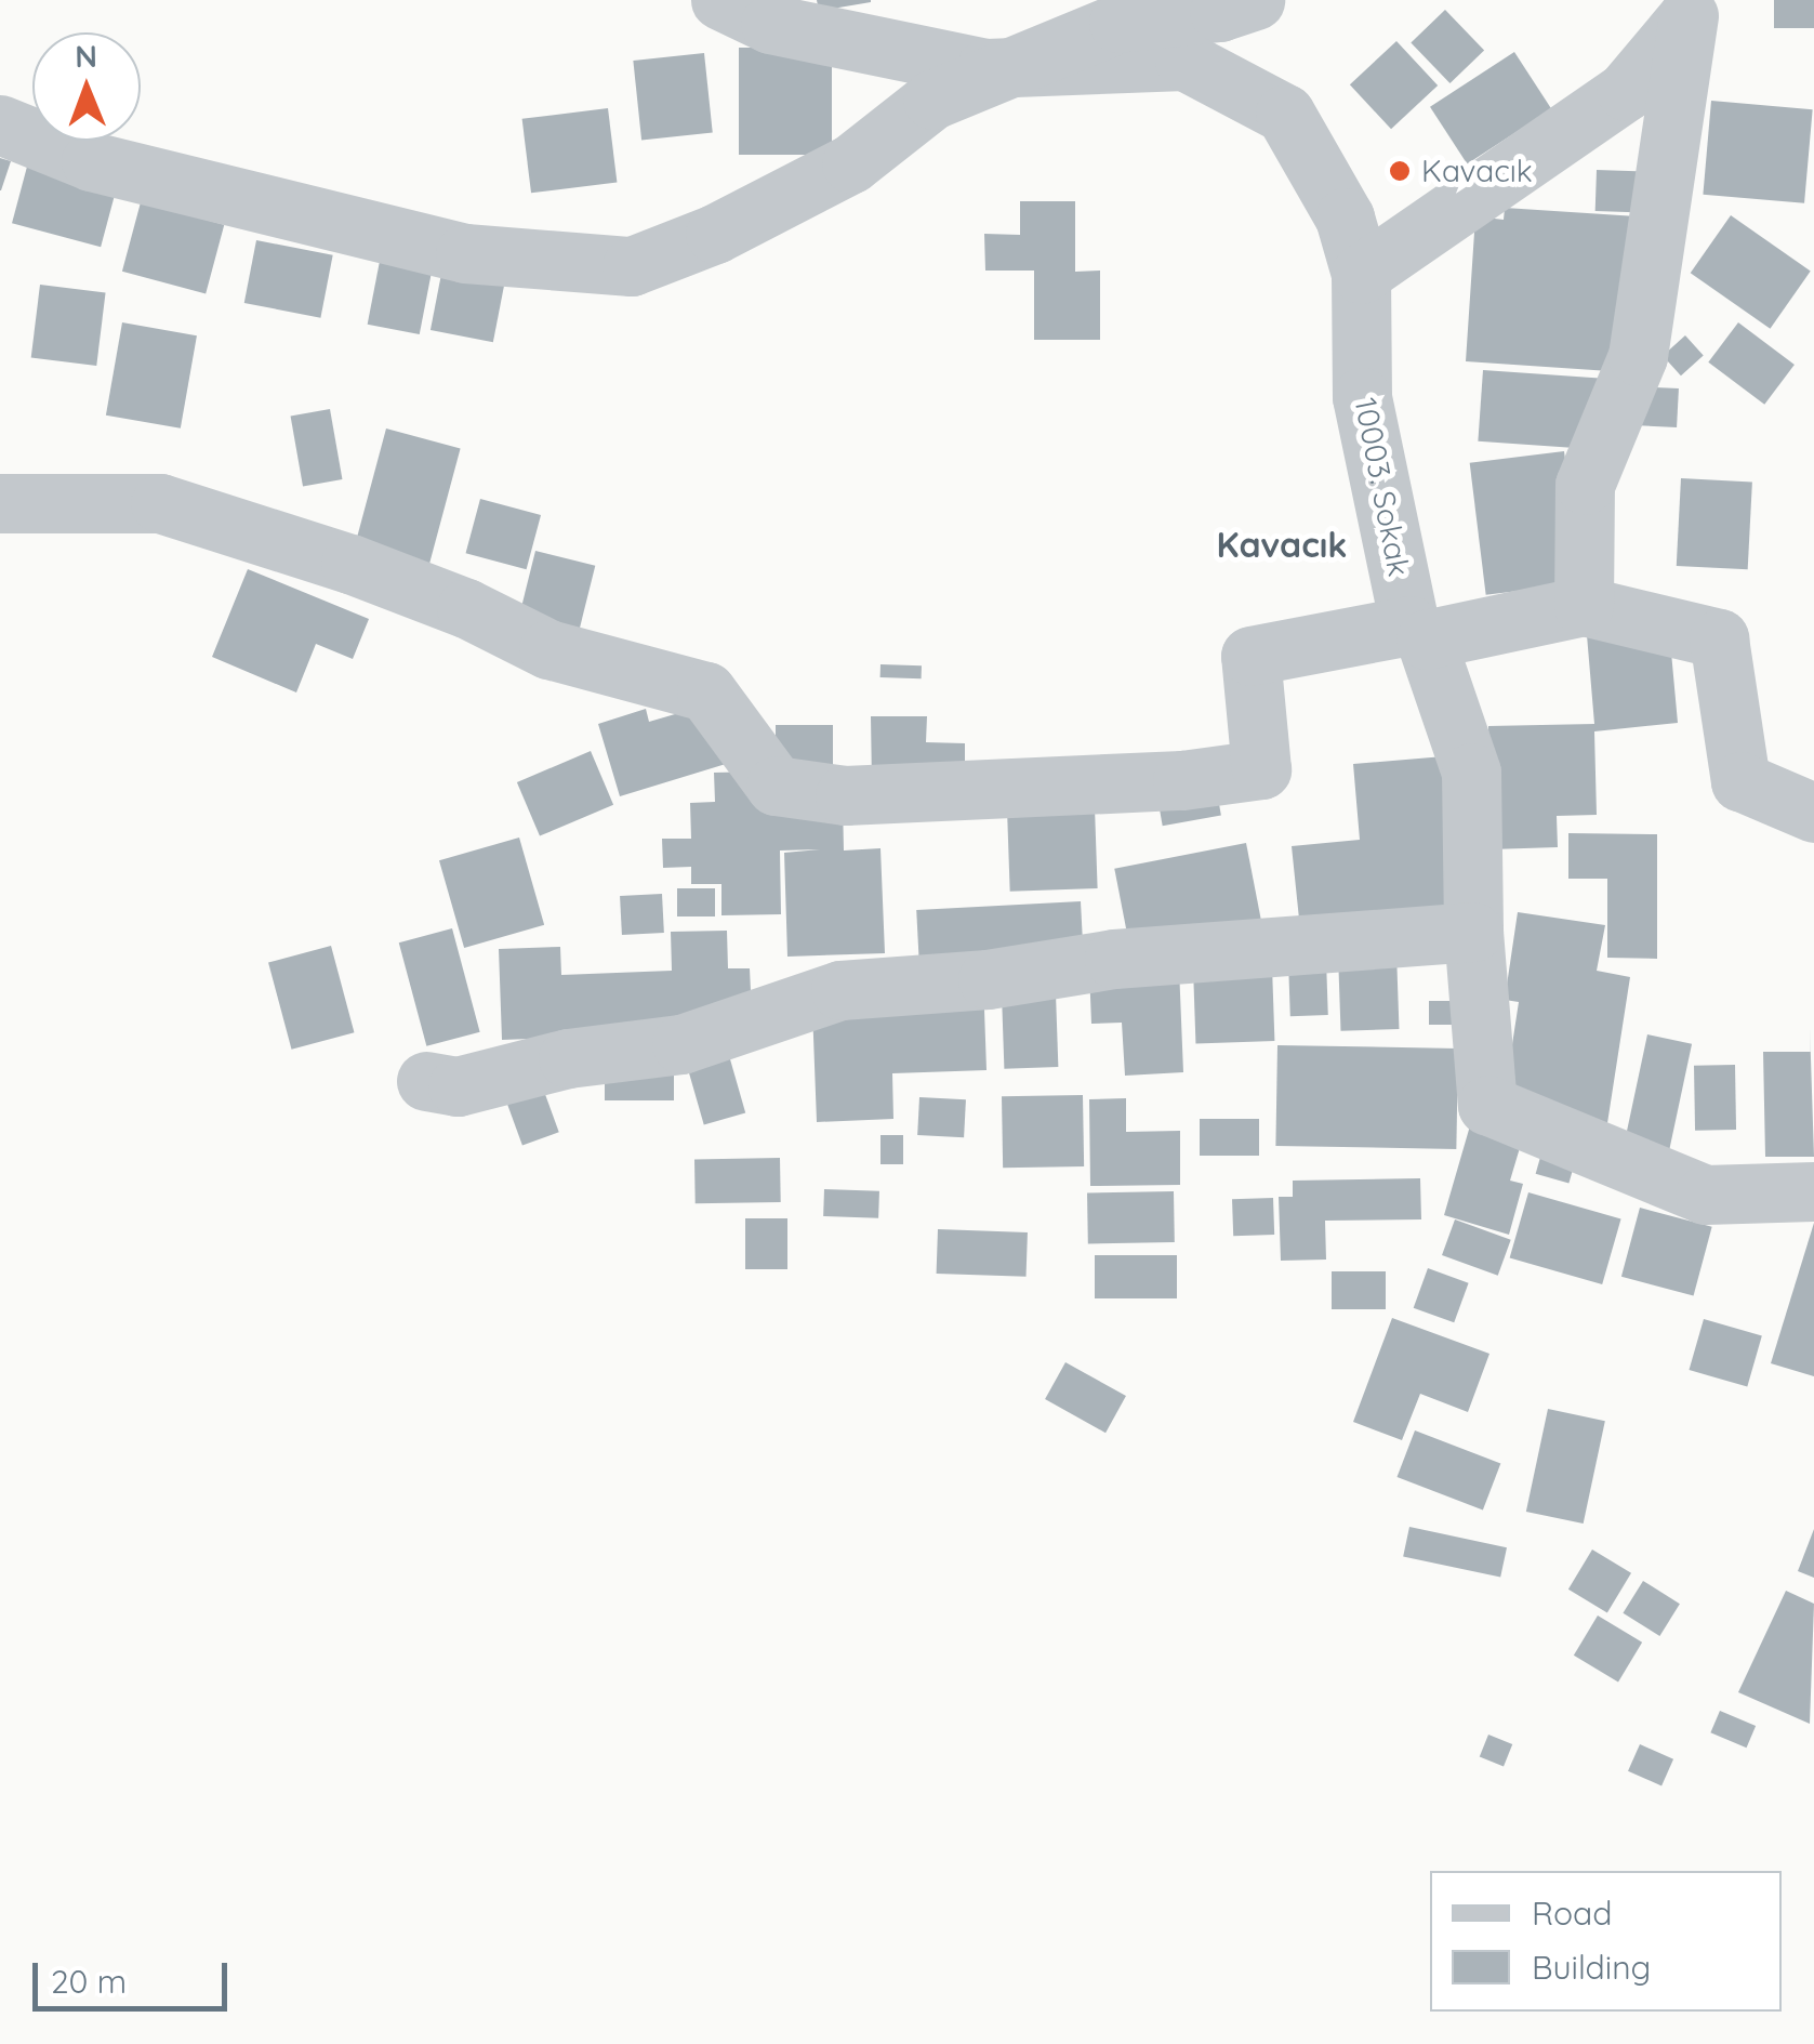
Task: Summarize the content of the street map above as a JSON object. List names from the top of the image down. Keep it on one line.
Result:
{"streets":{"street":["10003. Sokak"]},"districts":["Kavacık"],"places":["Kavacık"],"legend":["Road","Building"],"scale_bar":"20 m","north":"top"}
